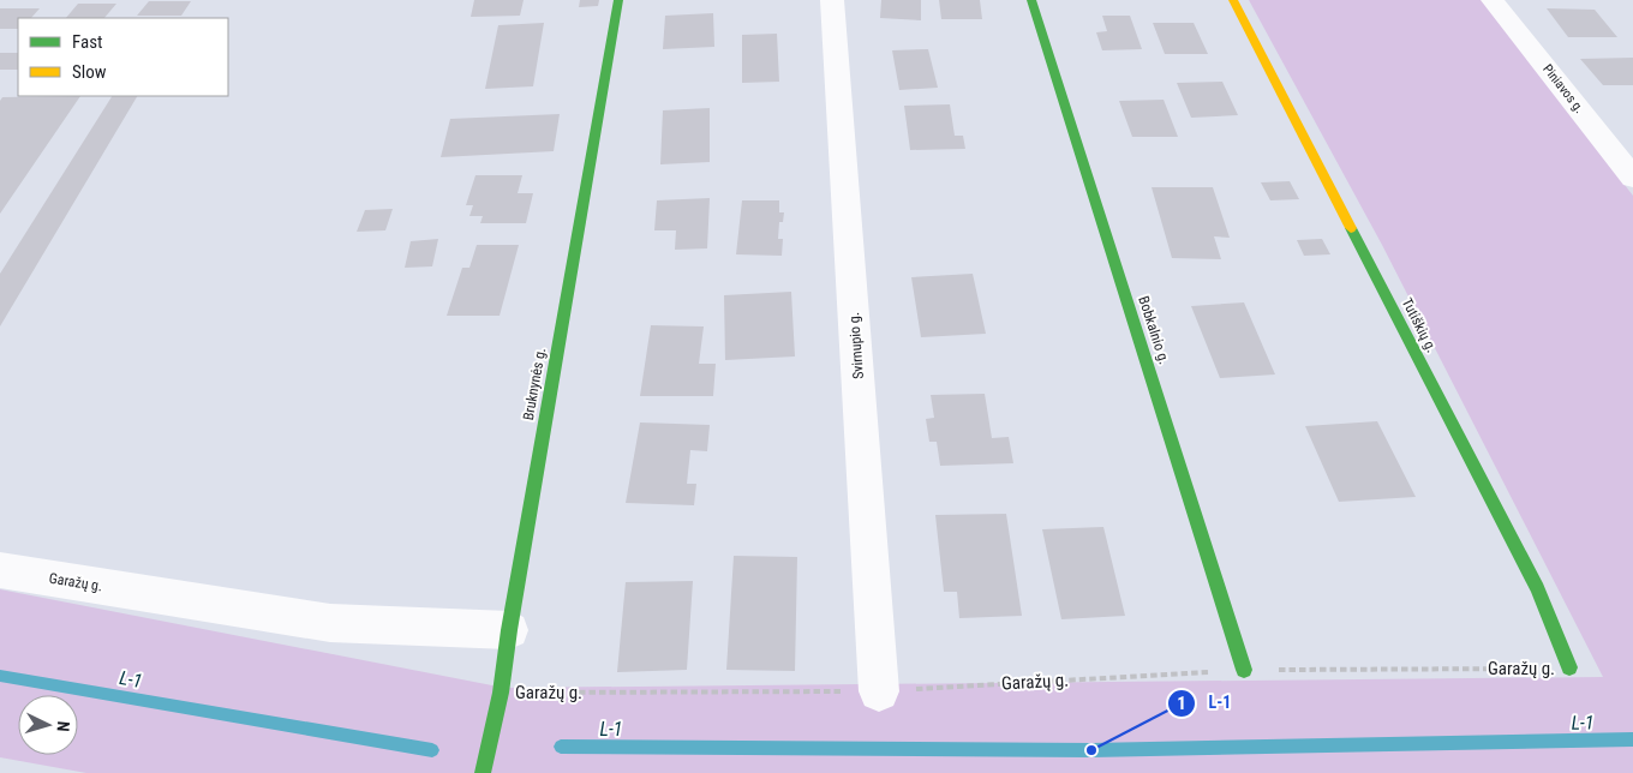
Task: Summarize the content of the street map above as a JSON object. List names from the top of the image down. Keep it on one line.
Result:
{"streets":{"street":["Piniavos g.","Tutiškių g.","Bobkalnio g.","Svirnupio g.","Bruknynės g.","Garažų g."]},"crossings":[["Tutiškių g.","Garažų g."],["Bobkalnio g.","Garažų g."],["Svirnupio g.","Garažų g."],["Bruknynės g.","Garažų g."]],"water":["L-1"],"places":["L-1"],"legend":["Fast","Slow"],"north":"right"}
